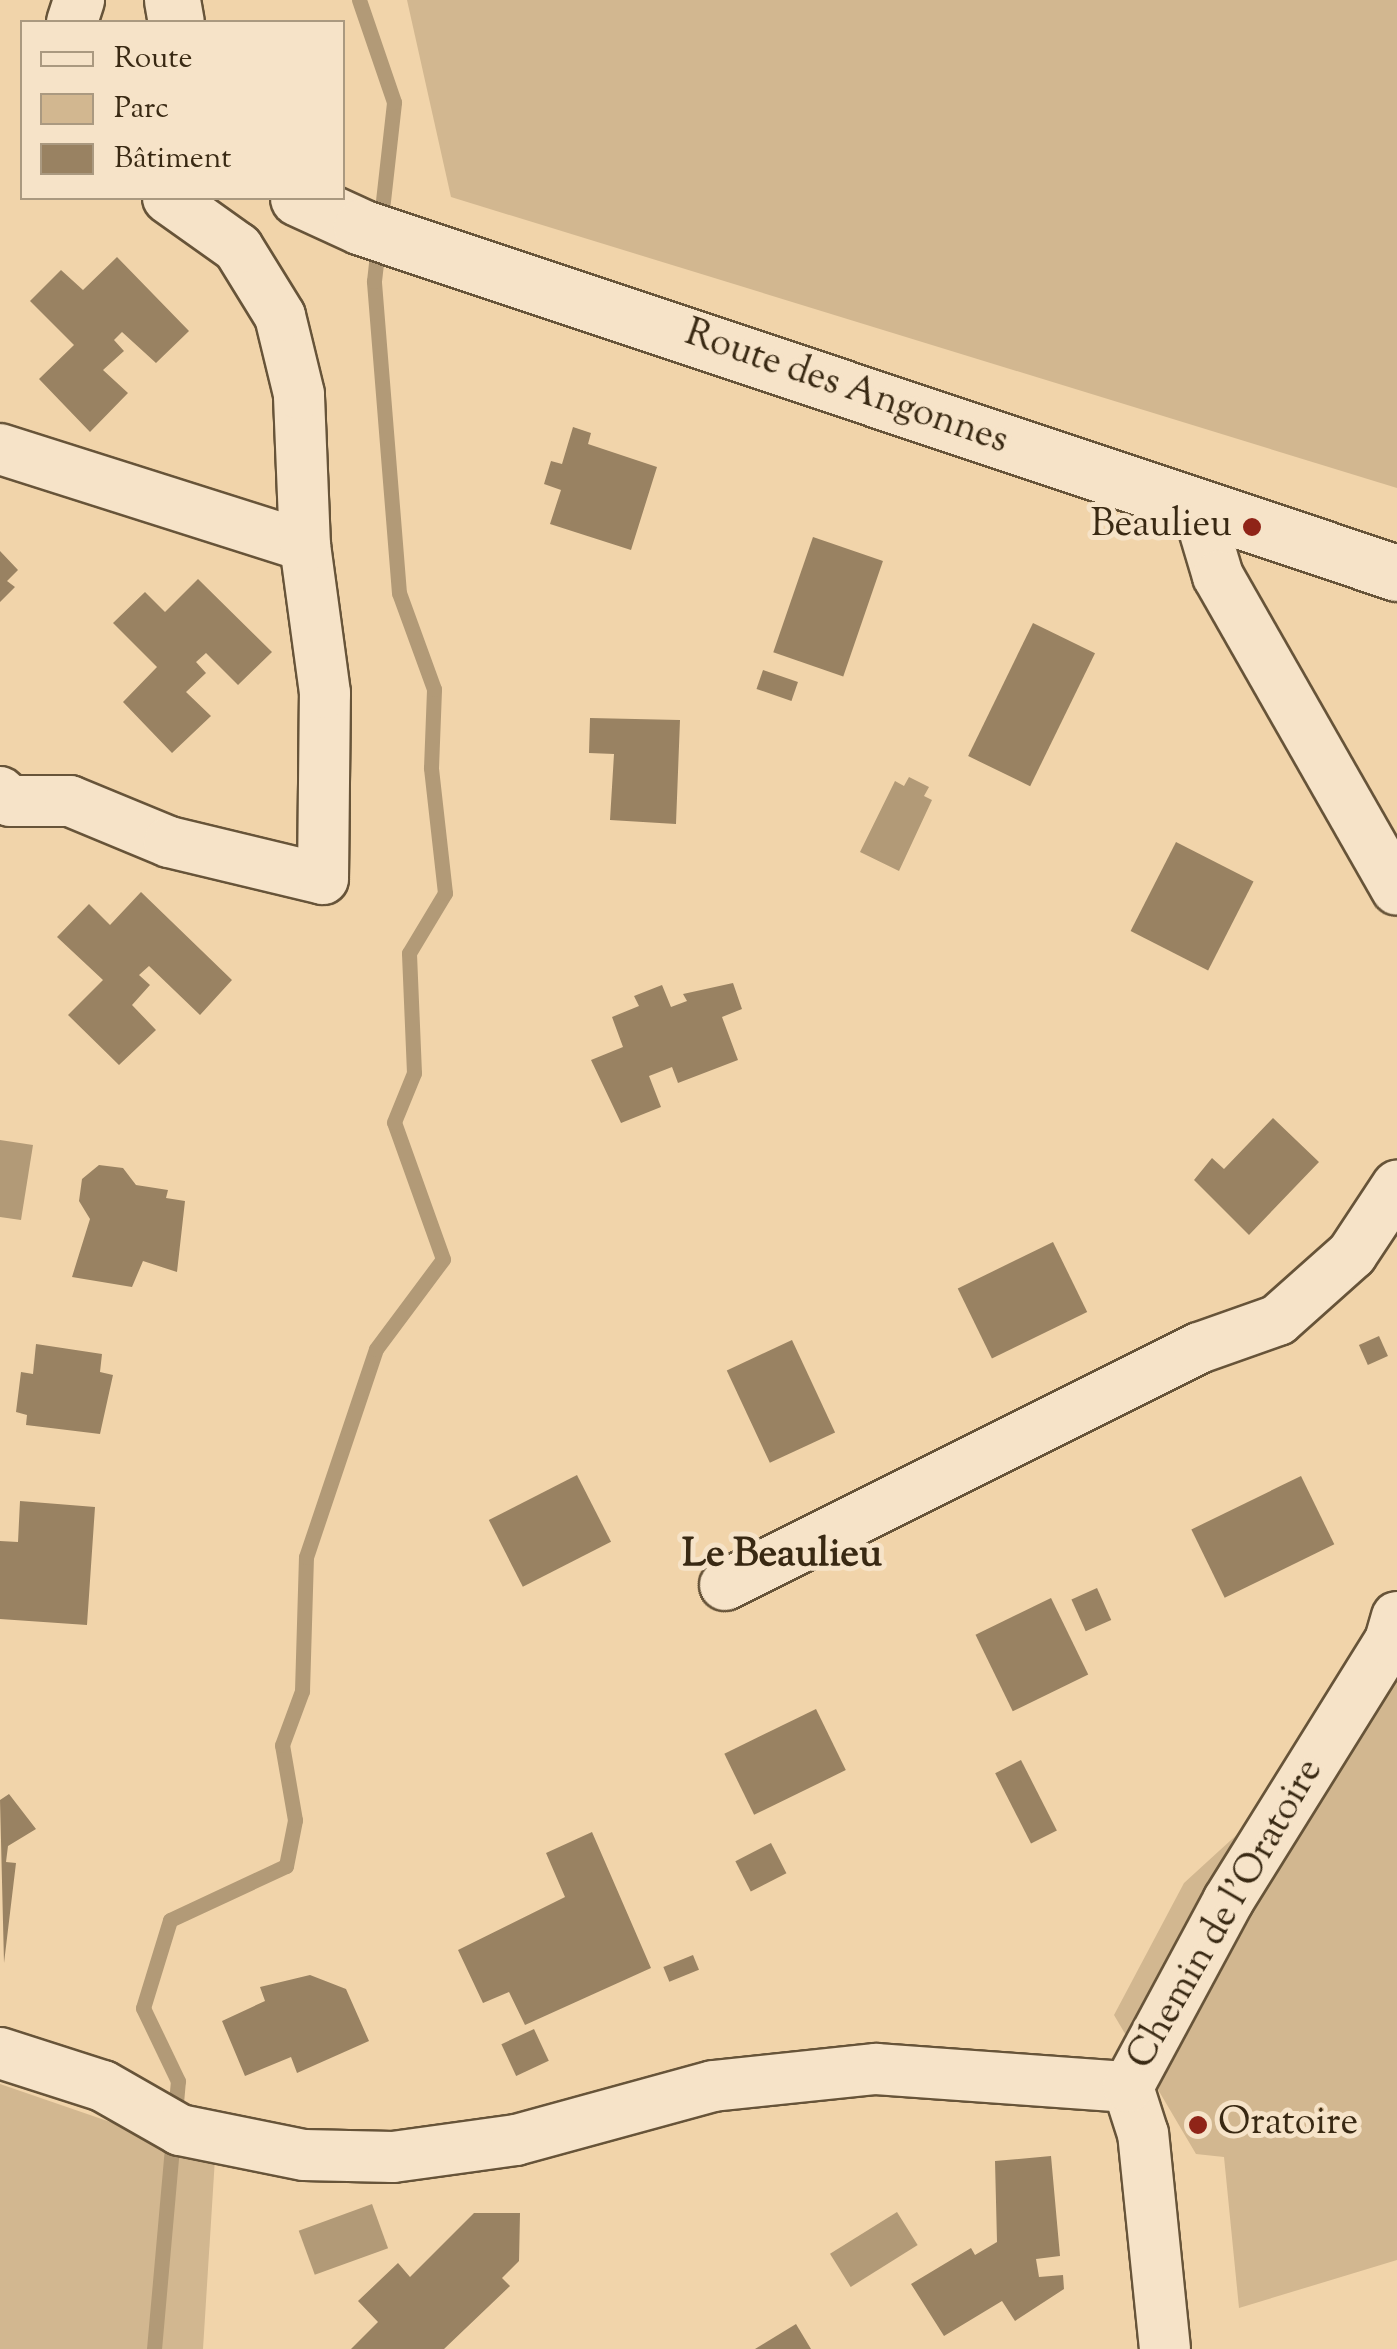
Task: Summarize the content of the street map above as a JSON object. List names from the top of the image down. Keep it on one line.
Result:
{"streets":{"street":["Route des Angonnes","Chemin de l'Oratoire"]},"districts":["Le Beaulieu"],"places":["Beaulieu","Oratoire"],"legend":["Route","Parc","Bâtiment"]}
